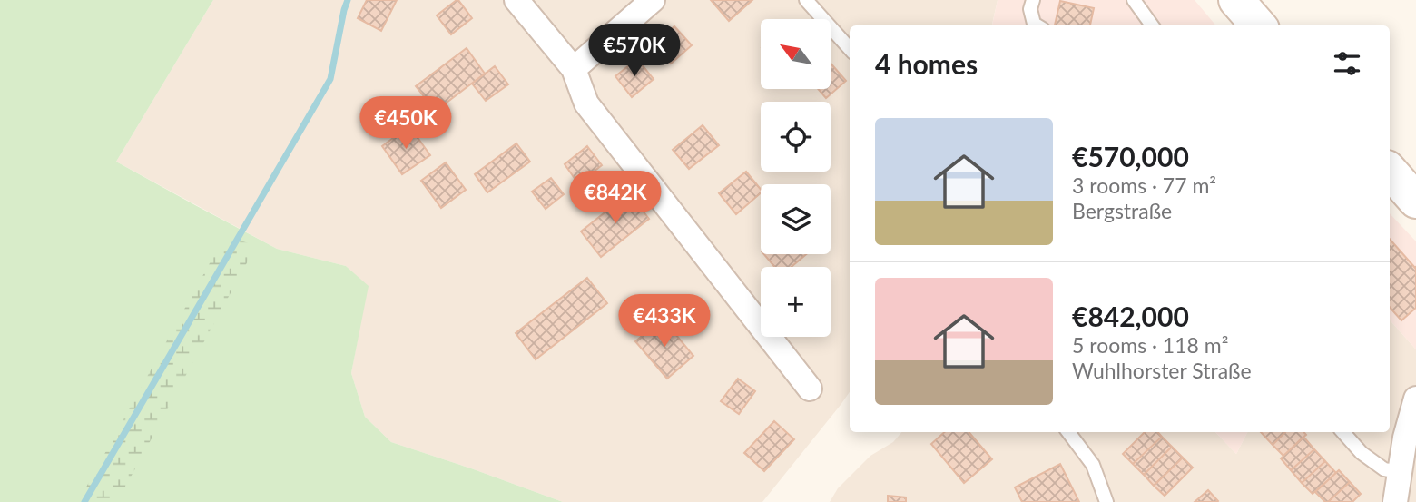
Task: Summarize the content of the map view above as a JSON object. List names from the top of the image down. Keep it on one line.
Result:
{"north":"top left","page":{"map_buttons":"+","price":["€570K","€450K","€842K","€433K"],"heading":"4 homes","list":[{"name":"€570,000","note":"3 rooms · 77 m² · Bergstraße"},{"name":"€842,000","note":"5 rooms · 118 m² · Wuhlhorster Straße"}]}}
